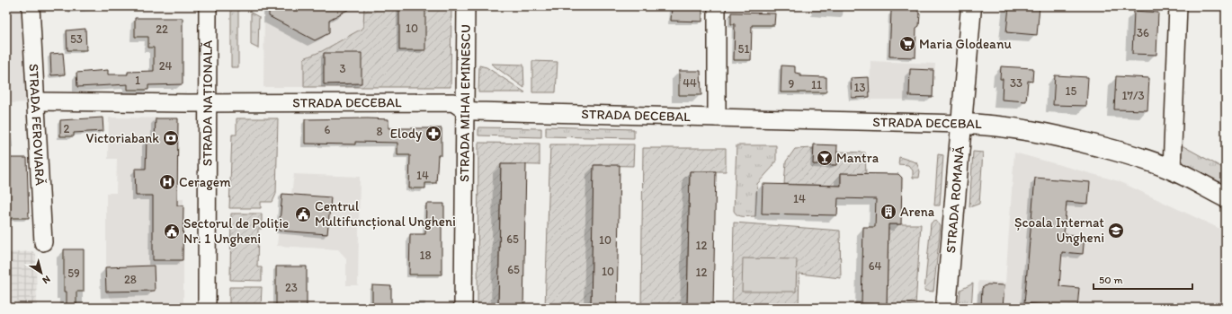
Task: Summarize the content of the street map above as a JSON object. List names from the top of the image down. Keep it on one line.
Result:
{"streets":{"main road":["STRADA DECEBAL","STRADA ROMANĂ"],"street":["STRADA NAȚIONALĂ","STRADA MIHAI EMINESCU","STRADA FEROVIARĂ"]},"crossings":[["STRADA NAȚIONALĂ","STRADA DECEBAL"],["STRADA DECEBAL","STRADA MIHAI EMINESCU"],["STRADA DECEBAL","STRADA FEROVIARĂ"],["STRADA DECEBAL","STRADA ROMANĂ"]],"places":{"supermarket":["Maria Glodeanu"],"pharmacy":["Elody"],"bank":["Victoriabank"],"bar":["Mantra"],"hospital":["Ceragem"],"building":["Arena"],"public building":["Centrul Multifuncțional Ungheni","Sectorul de Poliție Nr. 1 Ungheni"],"school or university":["Școala Internat Ungheni"]},"house_numbers":["10","22","36","53","51","24","3","1","44","33","9","11","13","15","17/3","2","6","8","14","14","65","10","12","18","64","65","10","12","59","28","23"],"scale_bar":"50 m","north":"bottom right"}
